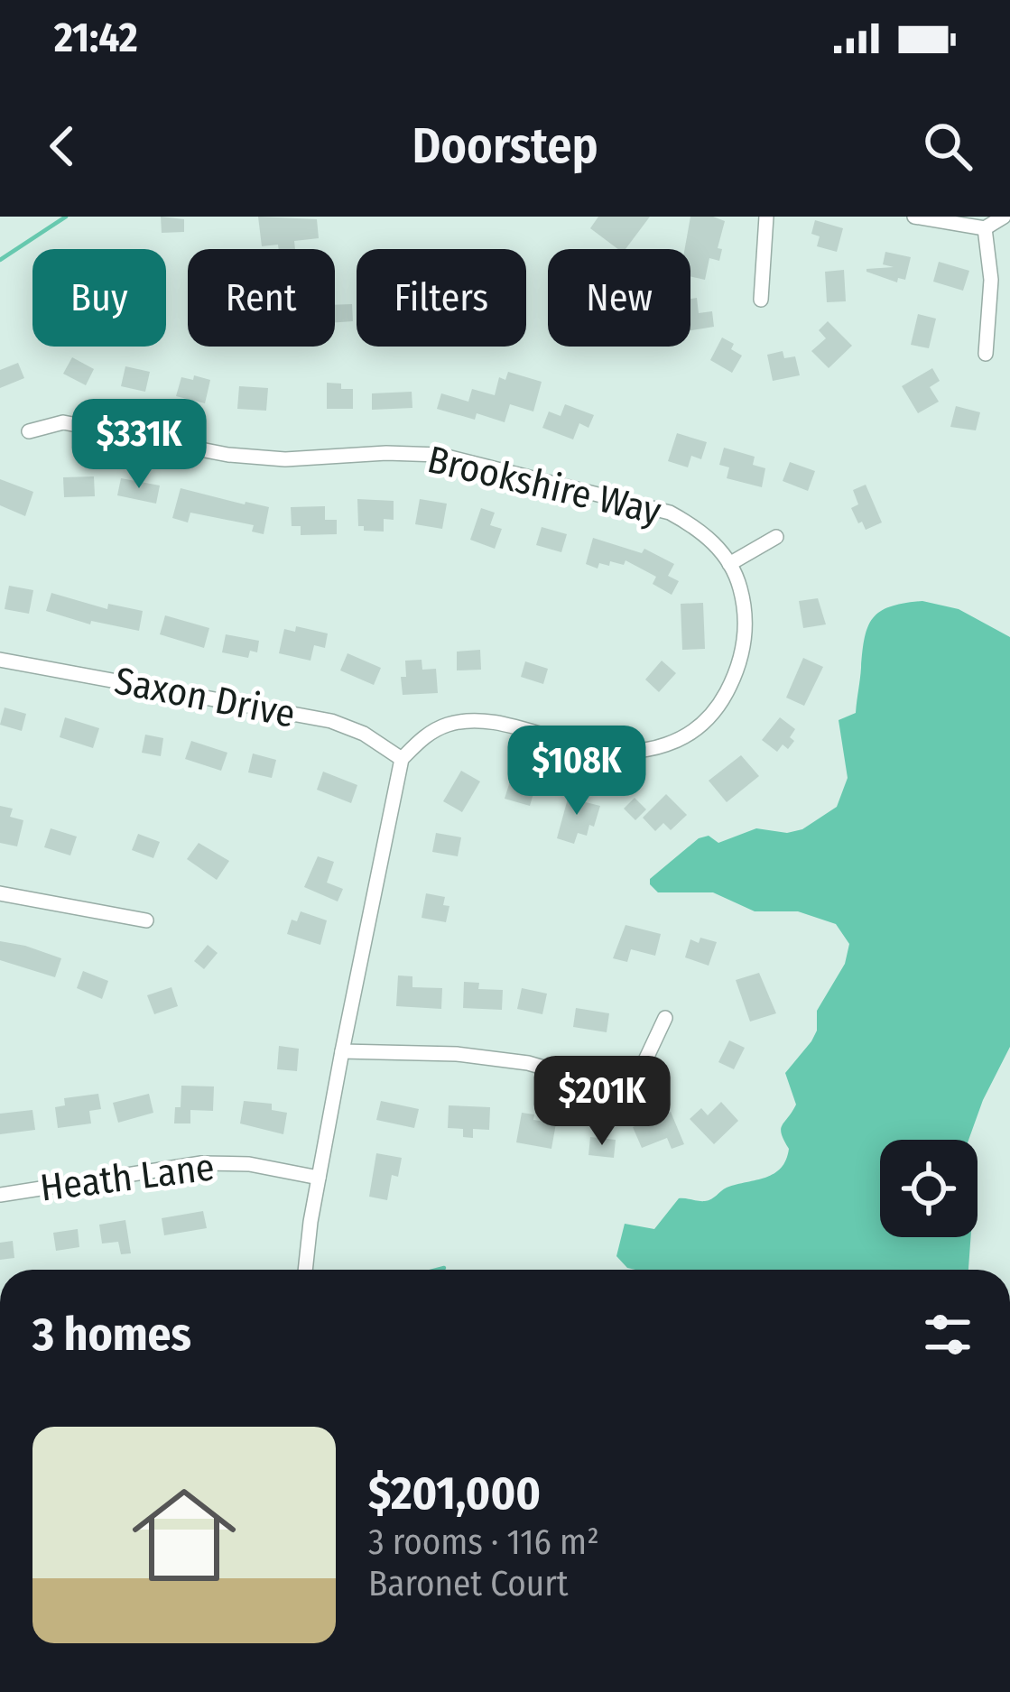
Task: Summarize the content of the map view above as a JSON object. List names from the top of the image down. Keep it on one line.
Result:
{"streets":{"street":["Brookshire Way","Saxon Drive","Heath Lane"]},"crossings":[["Brookshire Way","Saxon Drive"]],"page":{"status":"21:42","header":"Doorstep","chip":["Buy","Rent","Filters","New"],"price":["$331K","$108K","$201K"],"heading":"3 homes","list":[{"name":"$201,000","note":"3 rooms · 116 m² · Baronet Court"}]}}
